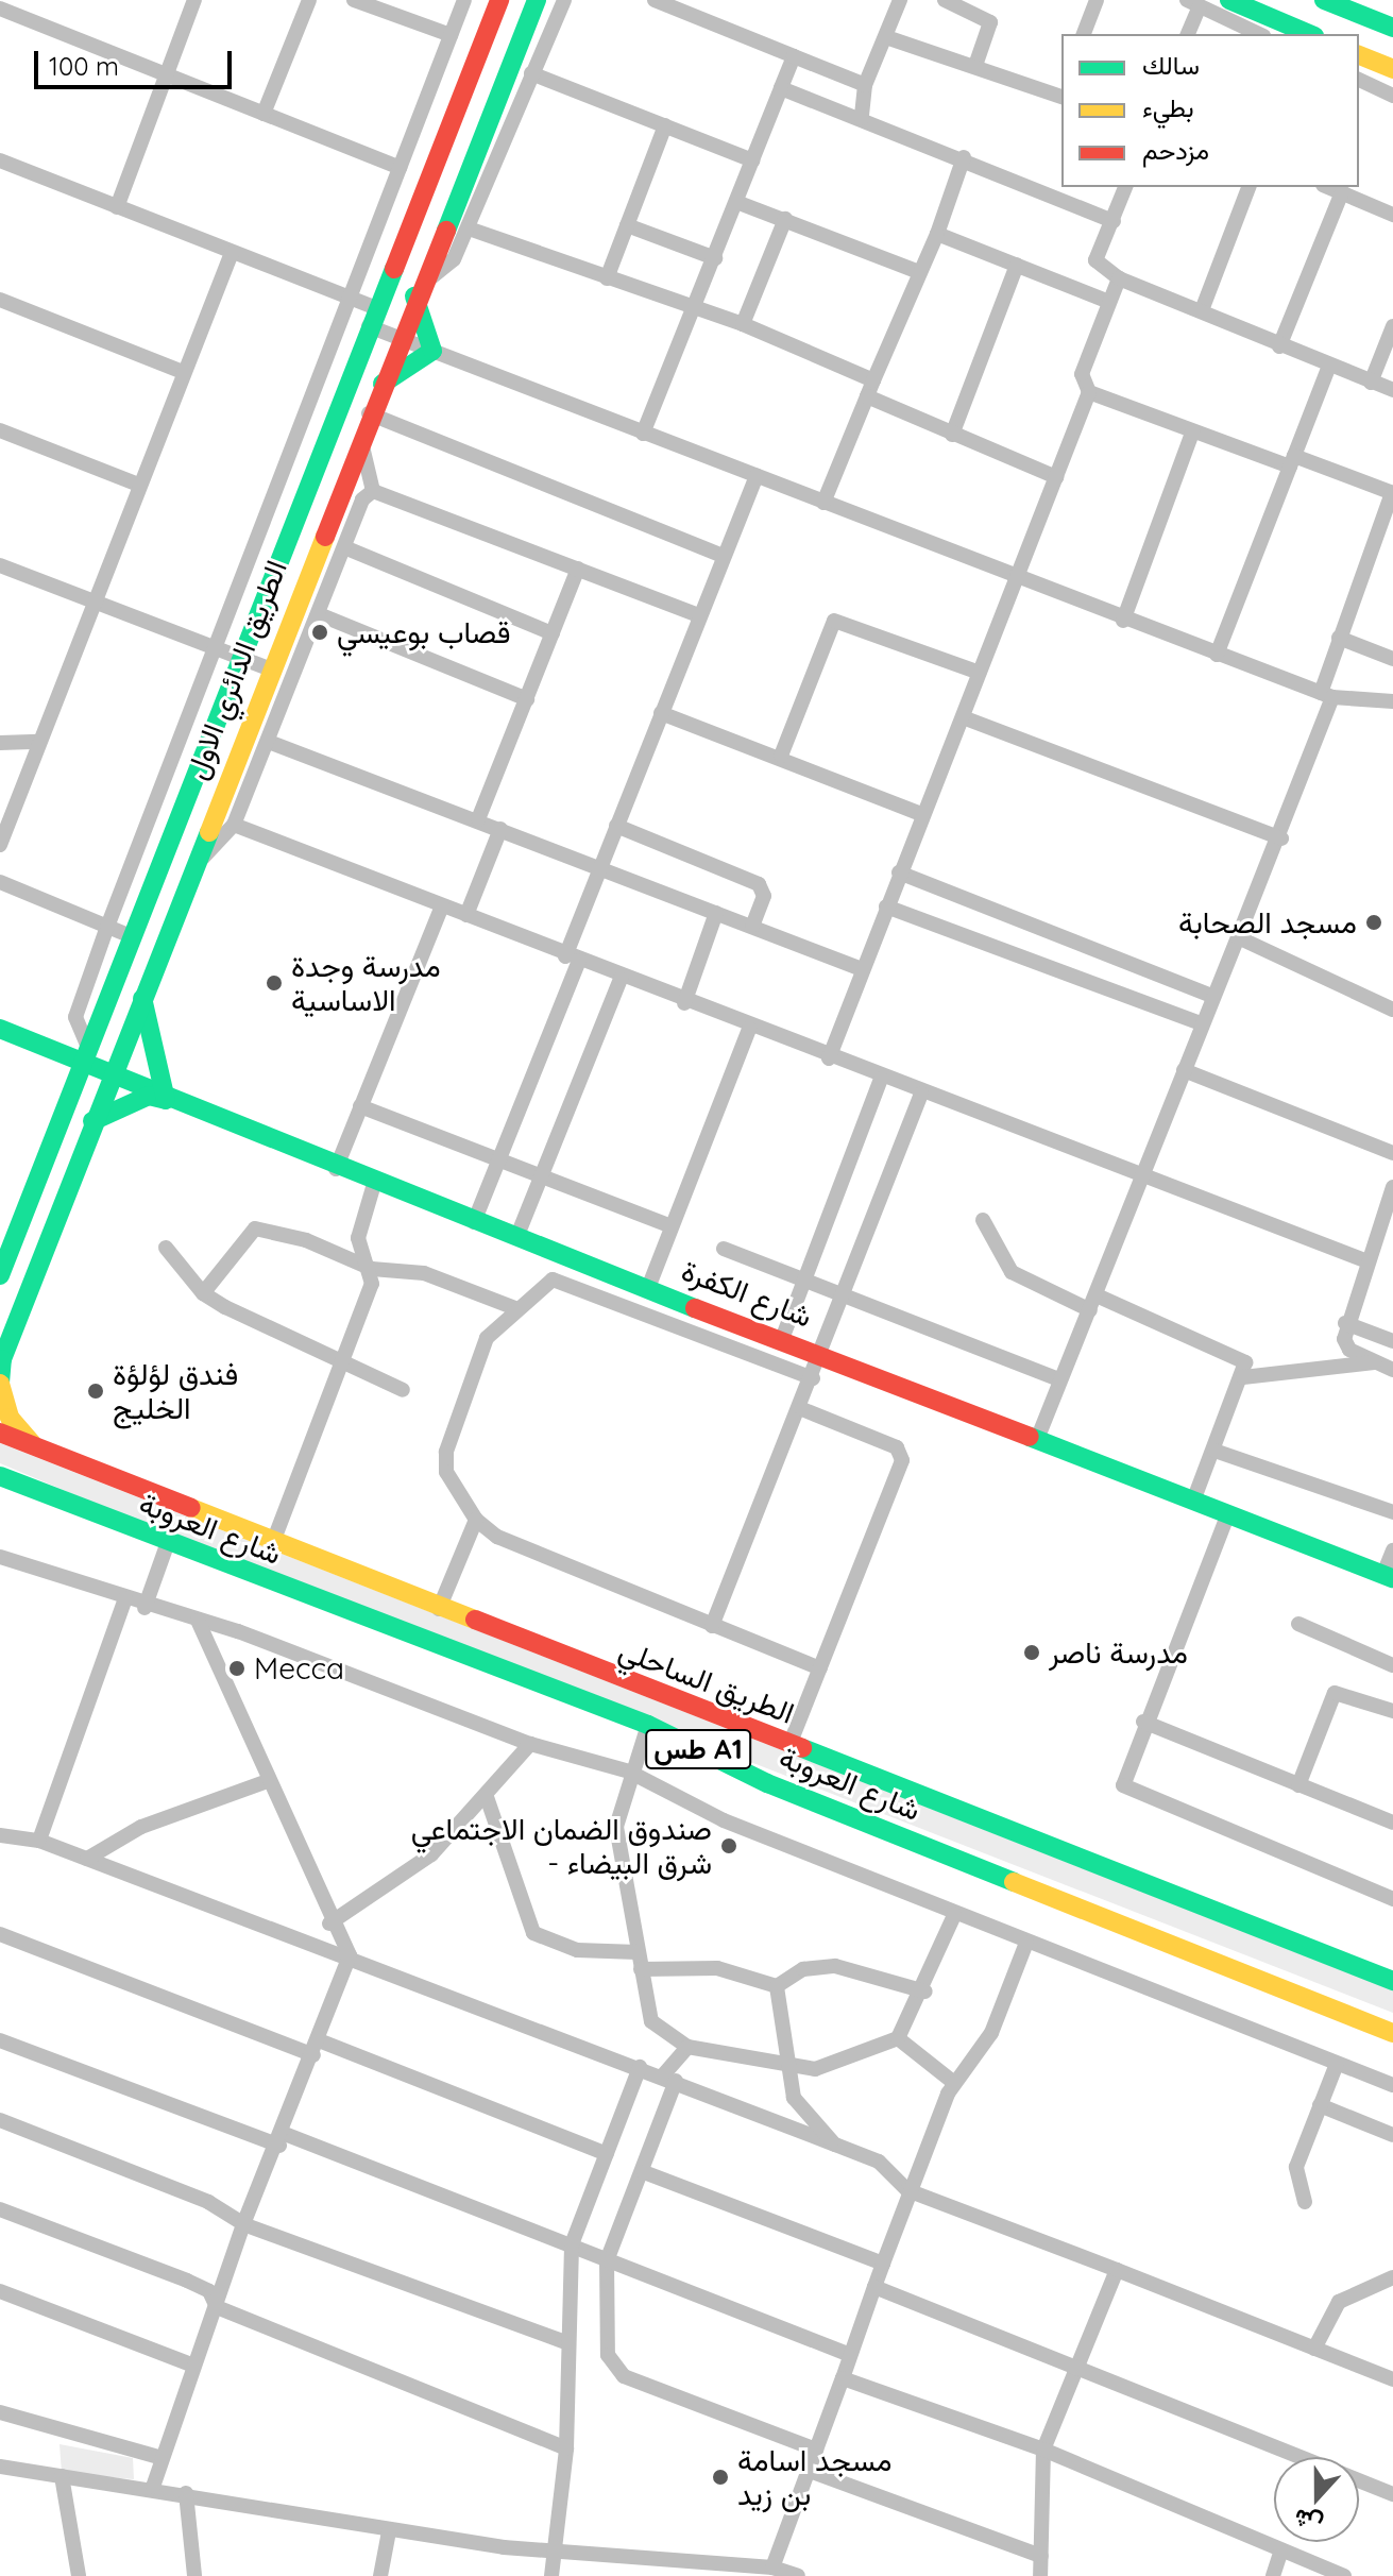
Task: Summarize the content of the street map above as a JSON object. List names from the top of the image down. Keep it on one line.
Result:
{"streets":{"main road":["الطريق الدائري الاول","شارع الكفرة","شارع العروبة","الطريق الساحلي","طس A1"]},"crossings":[["الطريق الدائري الاول","شارع الكفرة"]],"places":["قصاب بوعيسي","مسجد الصحابة","مدرسة وجدة الاساسية","فندق لؤلؤة الخليج","مدرسة ناصر","Mecca","صندوق الضمان الاجتماعي - شرق البيضاء","مسجد اسامة بن زيد"],"legend":["سالك","بطيء","مزدحم"],"scale_bar":"100 m","north":"bottom"}
